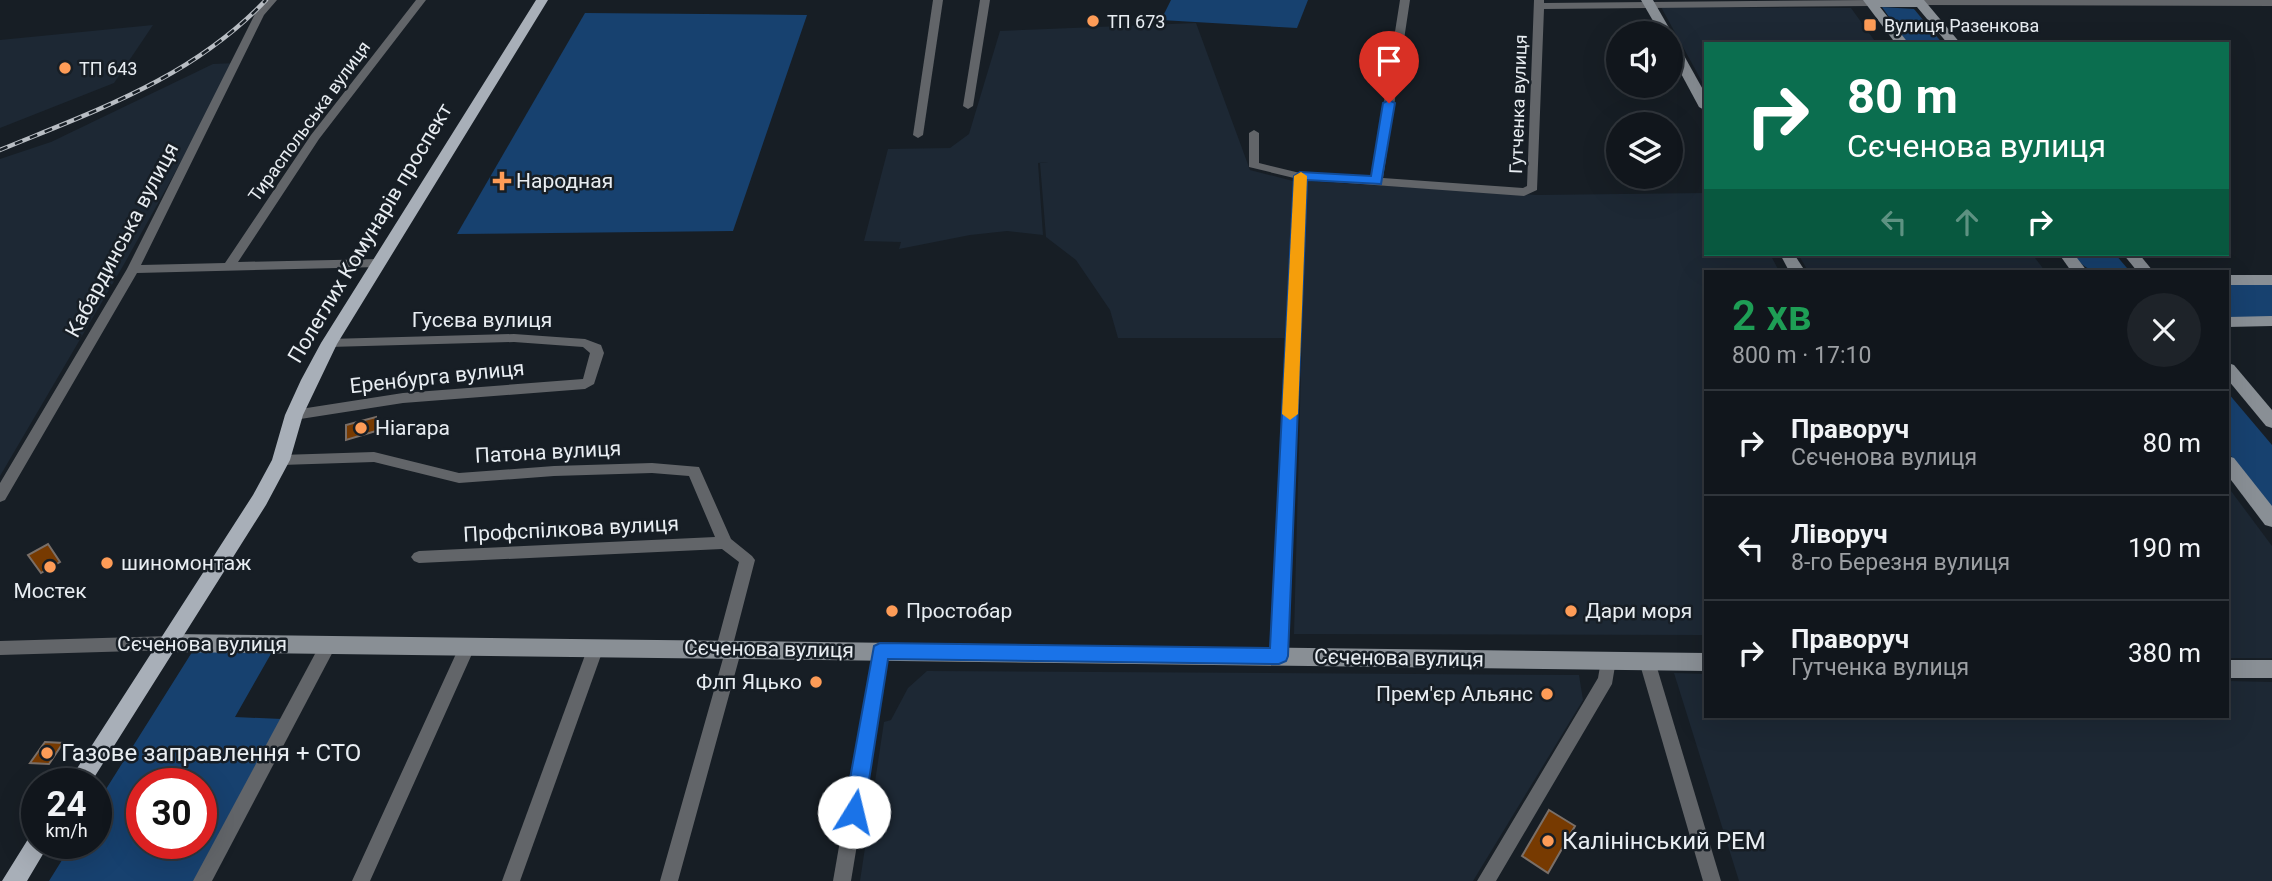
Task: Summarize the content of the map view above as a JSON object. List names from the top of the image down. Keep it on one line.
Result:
{"streets":{"main road":["Полеглих Комунарів проспект"],"street":["Гутченка вулиця","Тираспольська вулиця","Кабардинська вулиця","Гусєва вулиця","Еренбурга вулиця","Патона вулиця","Профспілкова вулиця","Сєченова вулиця"]},"crossings":[["Полеглих Комунарів проспект","Гусєва вулиця"],["Полеглих Комунарів проспект","Еренбурга вулиця"],["Полеглих Комунарів проспект","Патона вулиця"],["Полеглих Комунарів проспект","Сєченова вулиця"],["Гусєва вулиця","Еренбурга вулиця"],["Патона вулиця","Профспілкова вулиця"]],"places":{"other":["ТП 673","ТП 643","Ніагара","шиномонтаж","Мостек","Простобар","Дари моря","Флп Яцько","Прем'єр Альянс","Газове заправлення + СТО","Калінінський РЕМ"],"transit":["Вулиця Разенкова"],"health":["Народная"]},"page":{"turn":["80 m","Сєченова вулиця"],"heading":["2 хв","800 m · 17:10"],"list":[{"name":"Праворуч","note":"Сєченова вулиця","value":"80 m"},{"name":"Ліворуч","note":"8-го Березня вулиця","value":"190 m"},{"name":"Праворуч","note":"Гутченка вулиця","value":"380 m"}],"speed":"24 km/h","limit":"30"}}
